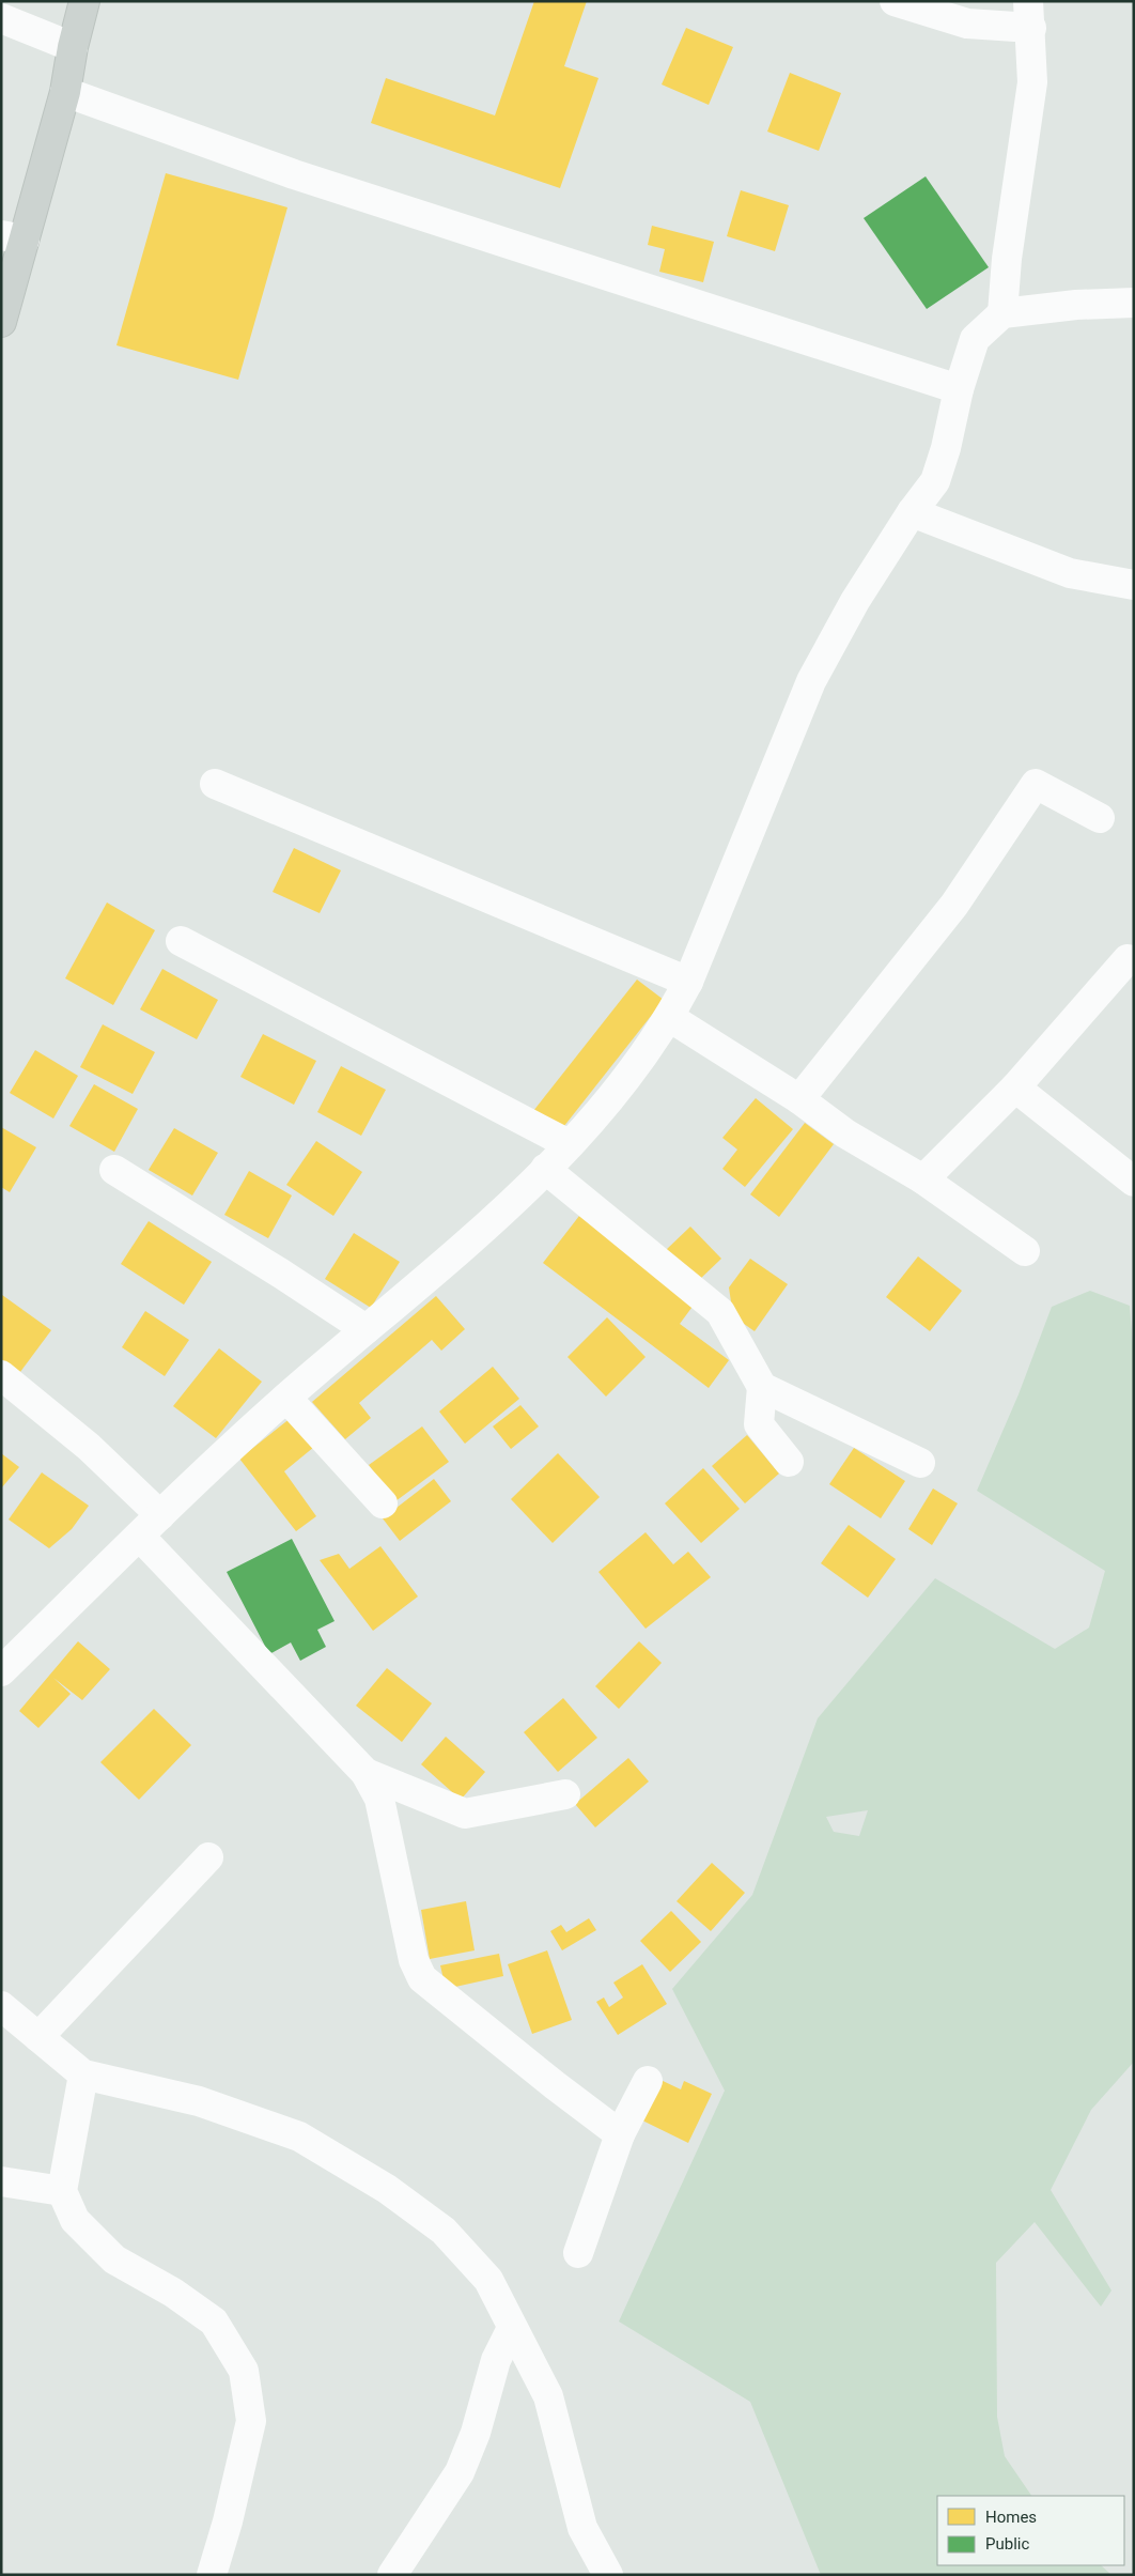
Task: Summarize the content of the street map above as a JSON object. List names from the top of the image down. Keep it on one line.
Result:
{"legend":["Homes","Public"]}
